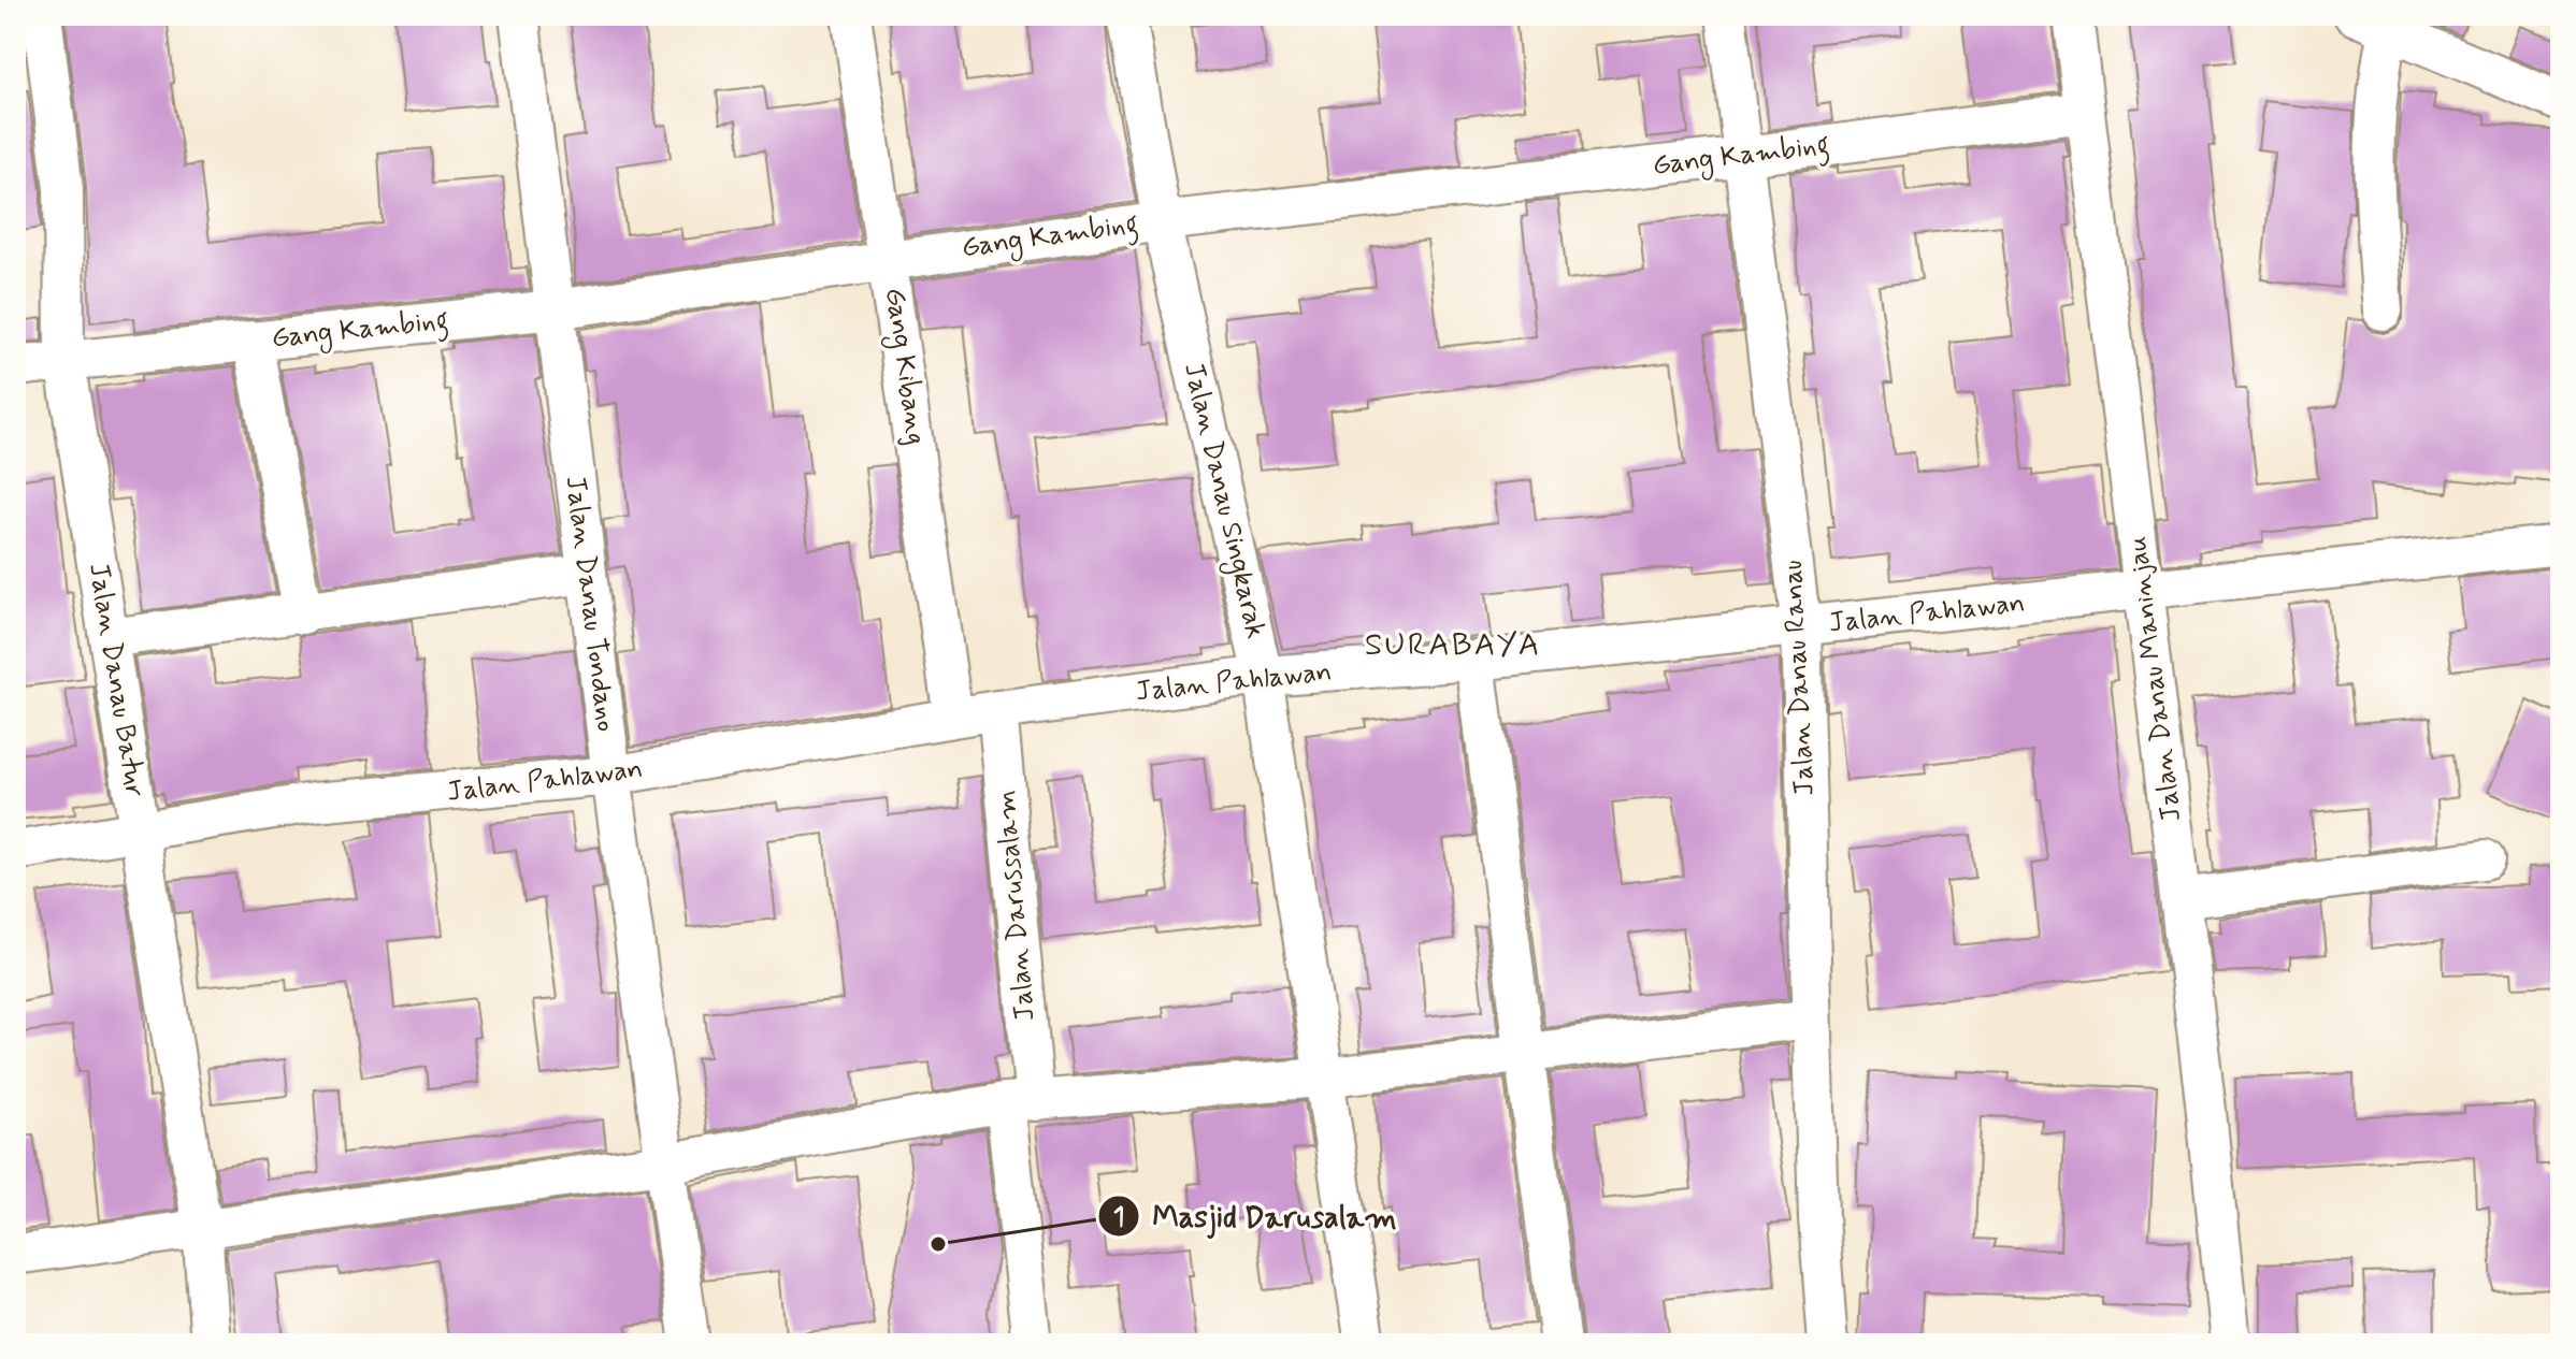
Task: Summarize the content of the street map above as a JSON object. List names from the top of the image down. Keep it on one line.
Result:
{"streets":{"street":["Gang Kambing","Gang Kibang","Jalan Danau Singkarak","Jalan Danau Tondano","Jalan Pahlawan","Jalan Danau Ranau","Jalan Danau Maninjau","Jalan Danau Batur","Jalan Darussalam"]},"crossings":[["Gang Kambing","Gang Kibang"],["Gang Kambing","Jalan Danau Singkarak"],["Gang Kambing","Jalan Danau Tondano"],["Gang Kambing","Jalan Danau Ranau"],["Gang Kambing","Jalan Danau Maninjau"],["Gang Kambing","Jalan Danau Batur"],["Gang Kibang","Jalan Pahlawan"],["Jalan Danau Singkarak","Jalan Pahlawan"],["Jalan Danau Tondano","Jalan Pahlawan"],["Jalan Pahlawan","Jalan Danau Ranau"],["Jalan Pahlawan","Jalan Danau Maninjau"],["Jalan Pahlawan","Jalan Danau Batur"],["Jalan Pahlawan","Jalan Darussalam"]],"districts":["SURABAYA"],"places":["Masjid Darusalam"]}
